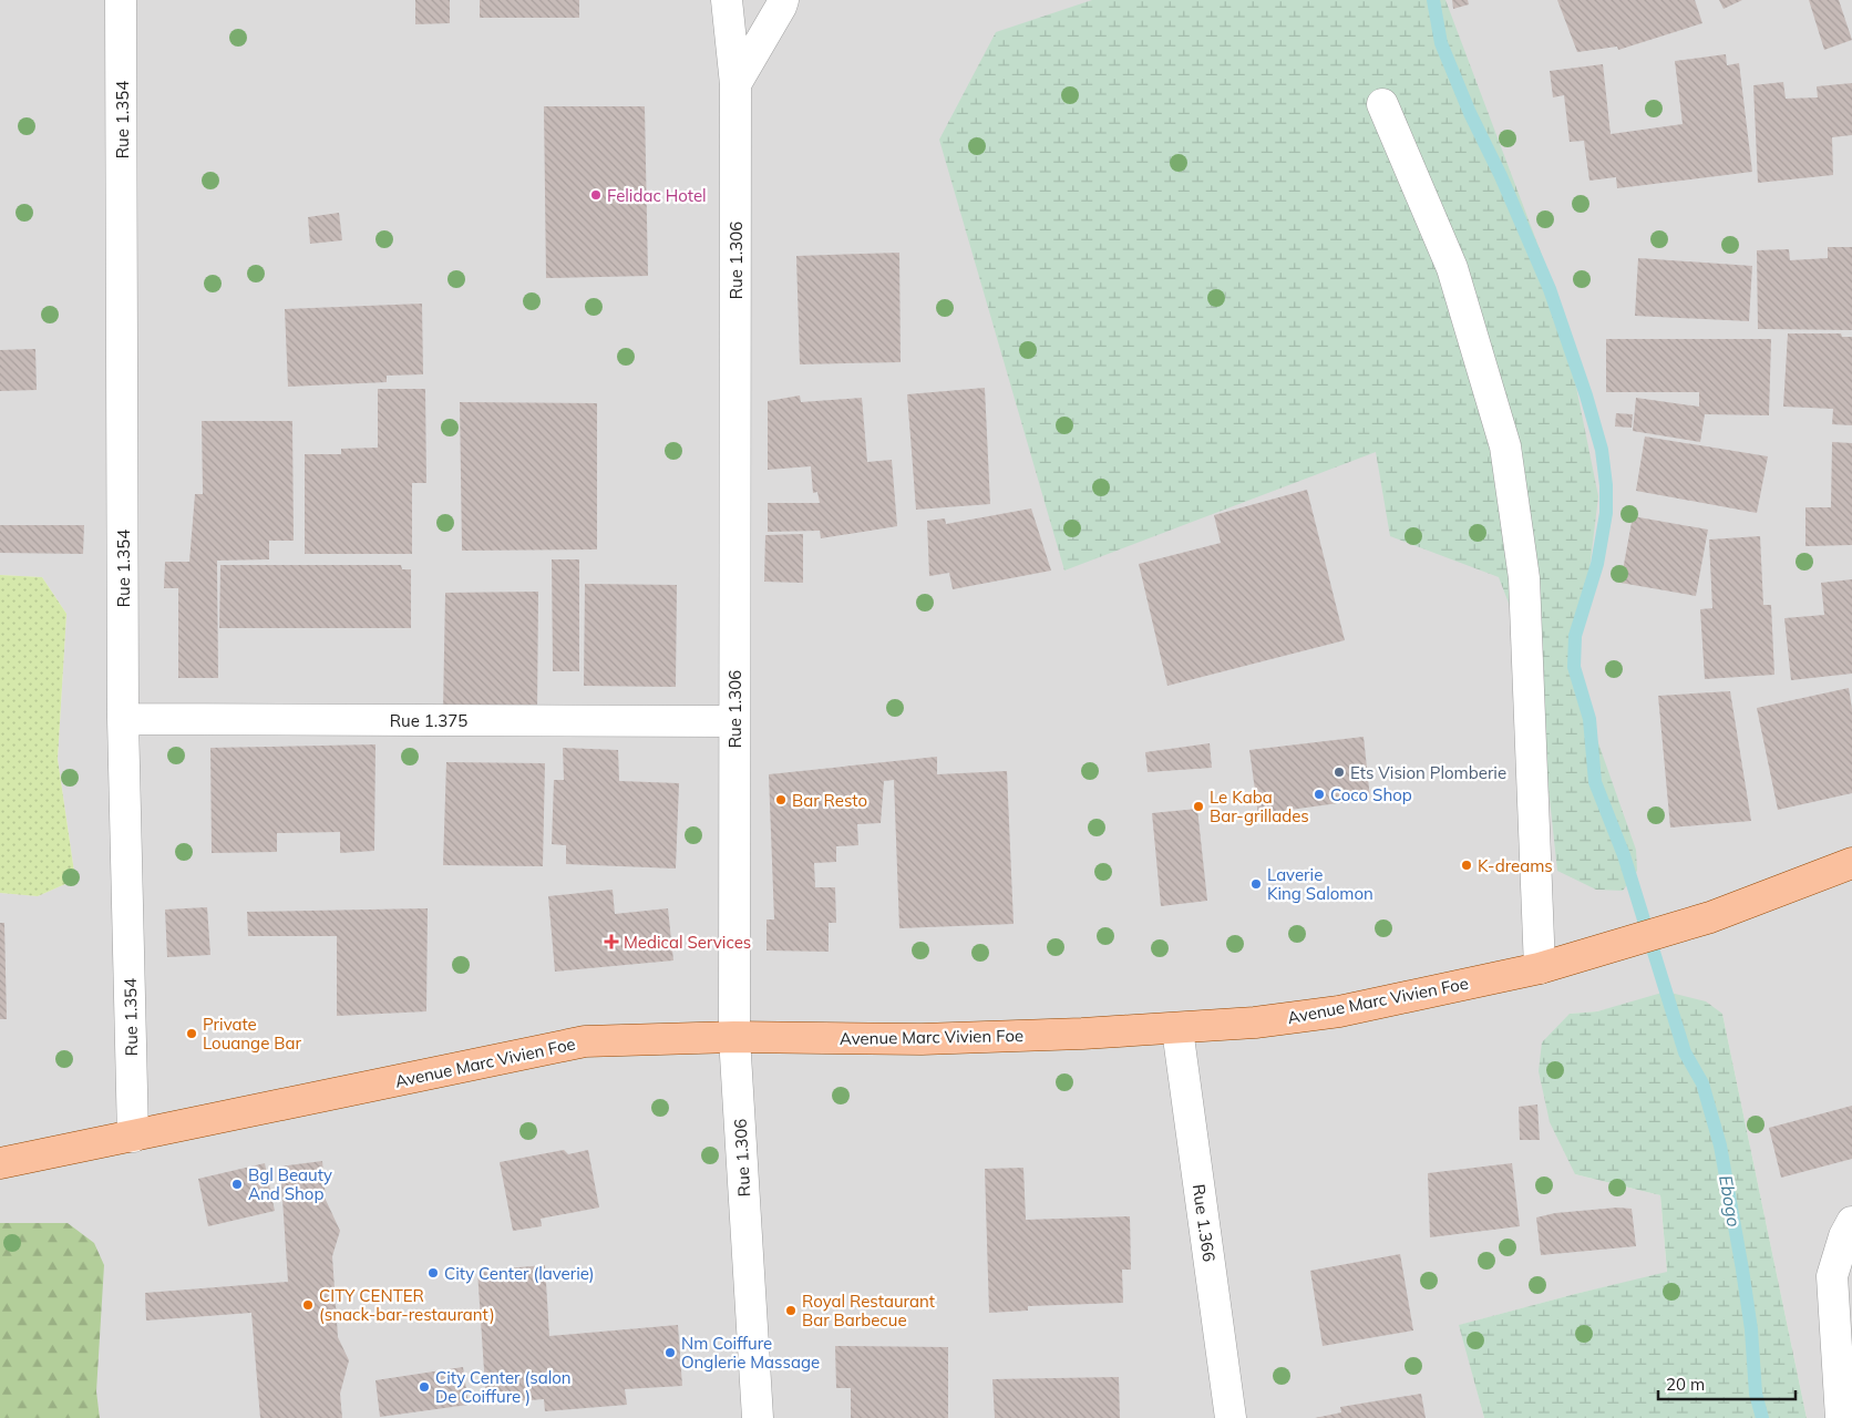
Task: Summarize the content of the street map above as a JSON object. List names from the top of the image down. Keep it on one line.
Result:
{"streets":{"main road":["Avenue Marc Vivien Foe"],"street":["Rue 1.354","Rue 1.306","Rue 1.375","Rue 1.366"]},"crossings":[["Rue 1.354","Rue 1.375"],["Rue 1.354","Avenue Marc Vivien Foe"],["Rue 1.306","Rue 1.375"],["Rue 1.306","Avenue Marc Vivien Foe"],["Avenue Marc Vivien Foe","Rue 1.366"]],"water":["Ebogo"],"places":{"other":["Felidac Hotel","Ets Vision Plomberie","Coco Shop","Bar Resto","Le Kaba Bar-grillades","K-dreams","Laverie King Salomon","Private Louange Bar","Bgl Beauty And Shop","City Center (laverie)","CITY CENTER (snack-bar-restaurant)","Royal Restaurant Bar Barbecue","Nm Coiffure Onglerie Massage","City Center (salon De Coiffure )"],"health":["Medical Services"]},"scale_bar":"20 m"}
